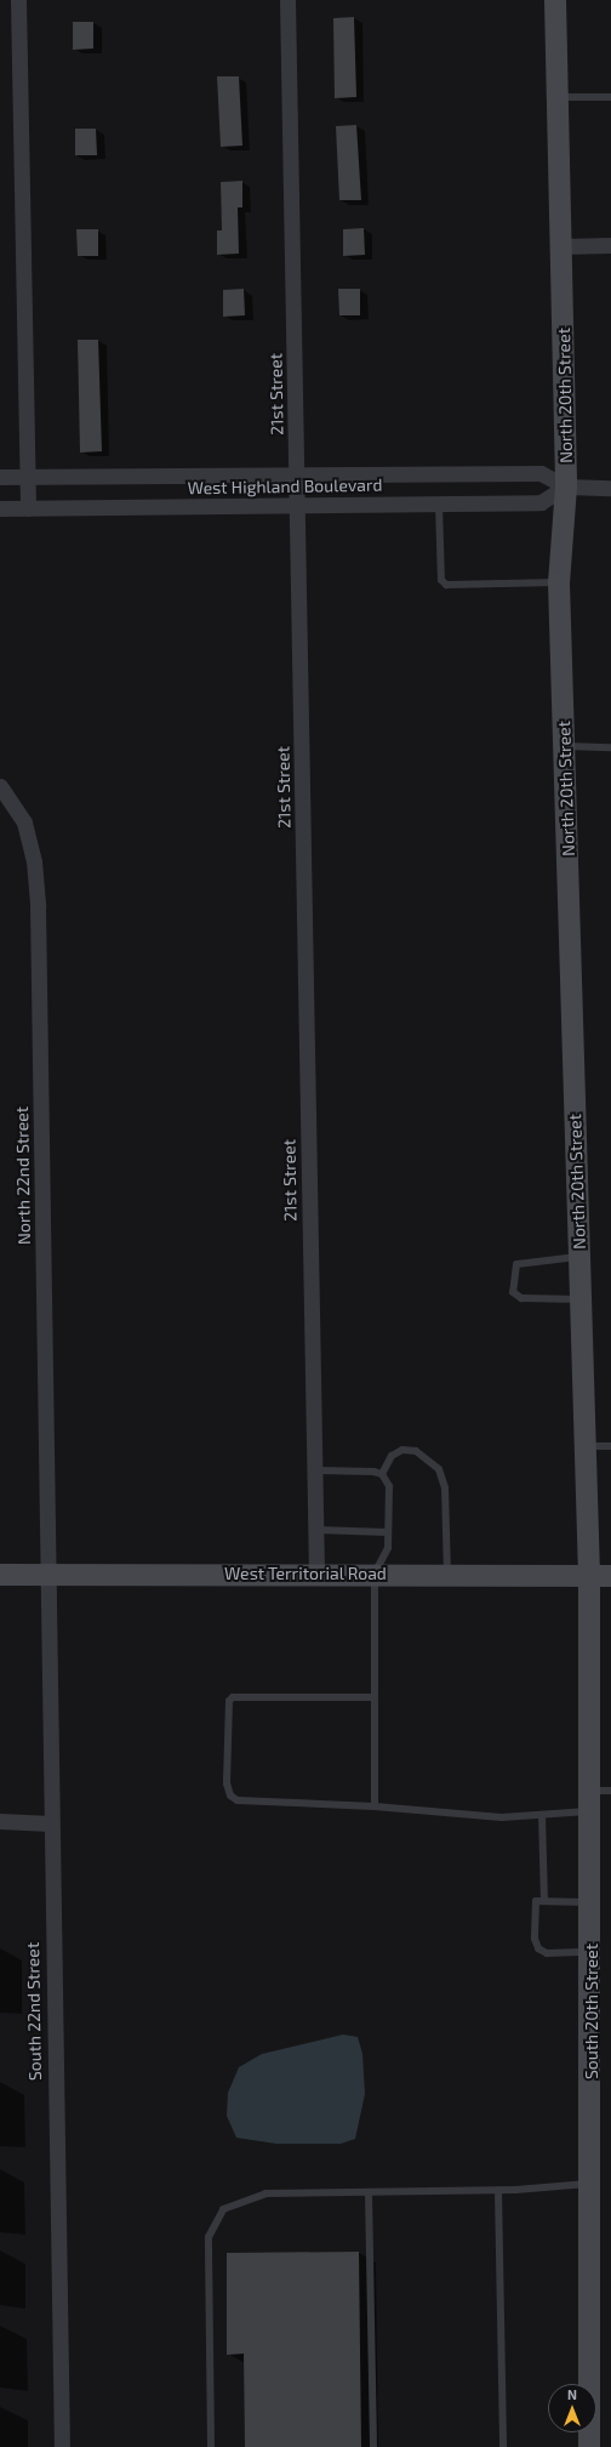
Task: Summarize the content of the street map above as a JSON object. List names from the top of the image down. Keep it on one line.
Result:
{"streets":{"main road":["North 20th Street","West Territorial Road","South 20th Street"],"street":["21st Street","West Highland Boulevard","North 22nd Street","South 22nd Street"]},"crossings":[["21st Street","West Highland Boulevard"],["21st Street","West Territorial Road"],["North 20th Street","West Highland Boulevard"],["North 20th Street","West Territorial Road"],["North 20th Street","South 20th Street"],["North 22nd Street","West Territorial Road"],["North 22nd Street","South 22nd Street"],["West Territorial Road","South 22nd Street"],["West Territorial Road","South 20th Street"]],"north":"top"}
